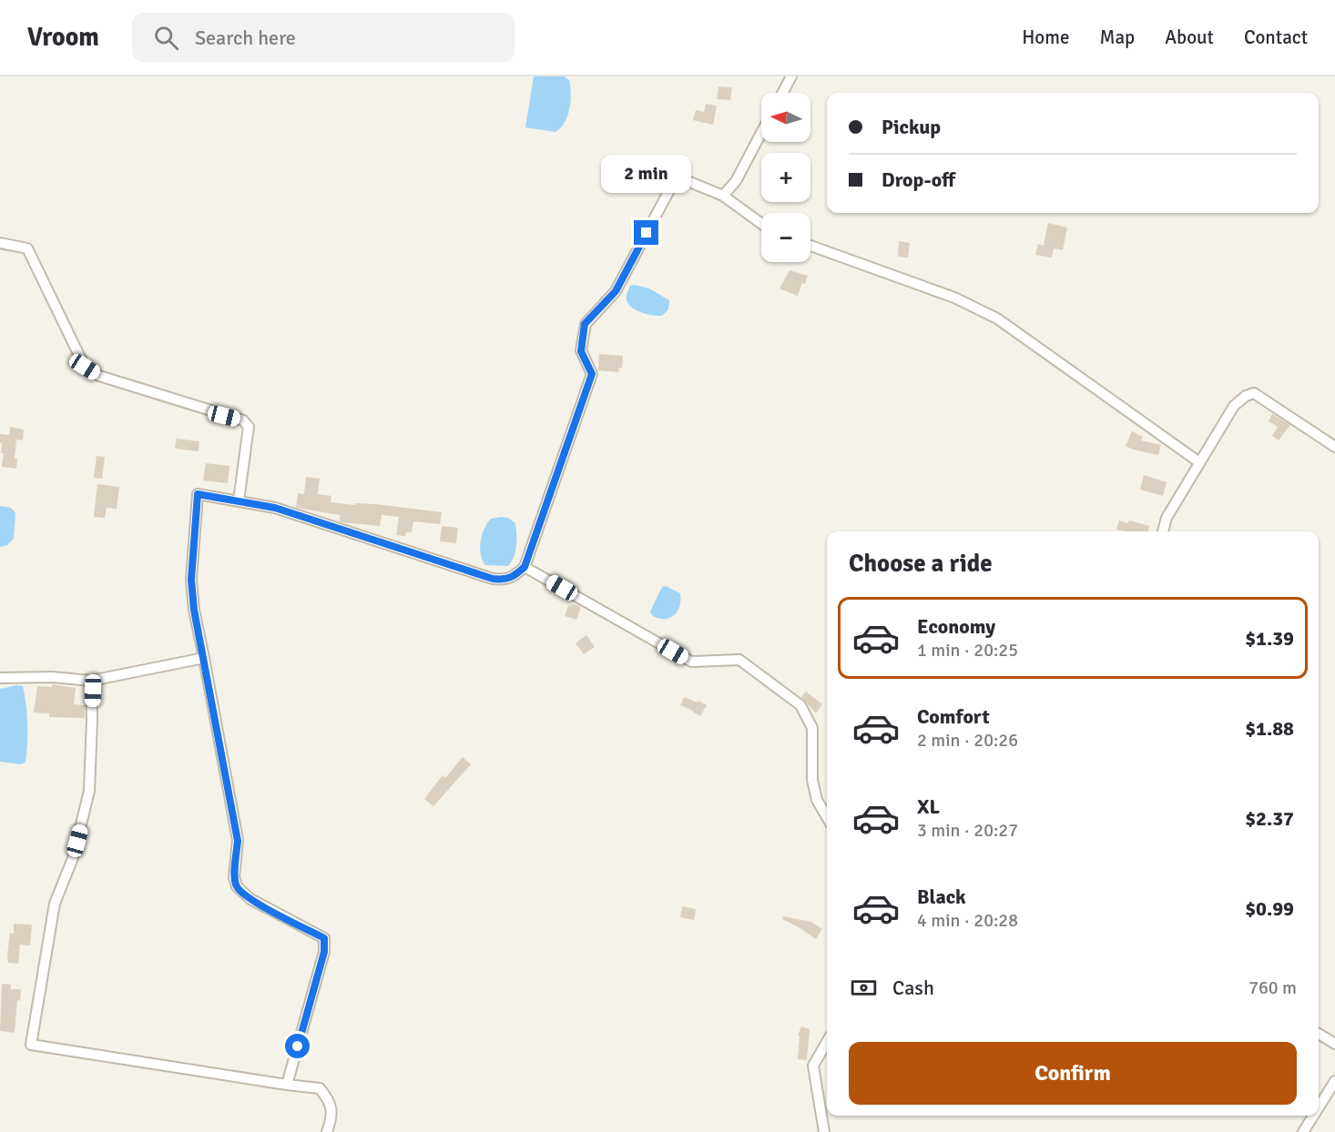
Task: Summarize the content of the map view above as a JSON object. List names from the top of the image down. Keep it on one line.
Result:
{"north":"left","page":{"header":"Vroom","search":"Search here","nav":["Home","Map","About","Contact"],"map_buttons":["+","−"],"banner":["Pickup","Drop-off"],"bubble":"2 min","heading":"Choose a ride","list":[{"name":"Economy","note":"1 min · 20:25","value":"$1.39"},{"name":"Comfort","note":"2 min · 20:26","value":"$1.88"},{"name":"XL","note":"3 min · 20:27","value":"$2.37"},{"name":"Black","note":"4 min · 20:28","value":"$0.99"}],"pay":["Cash","760 m"],"buttons":"Confirm"}}
